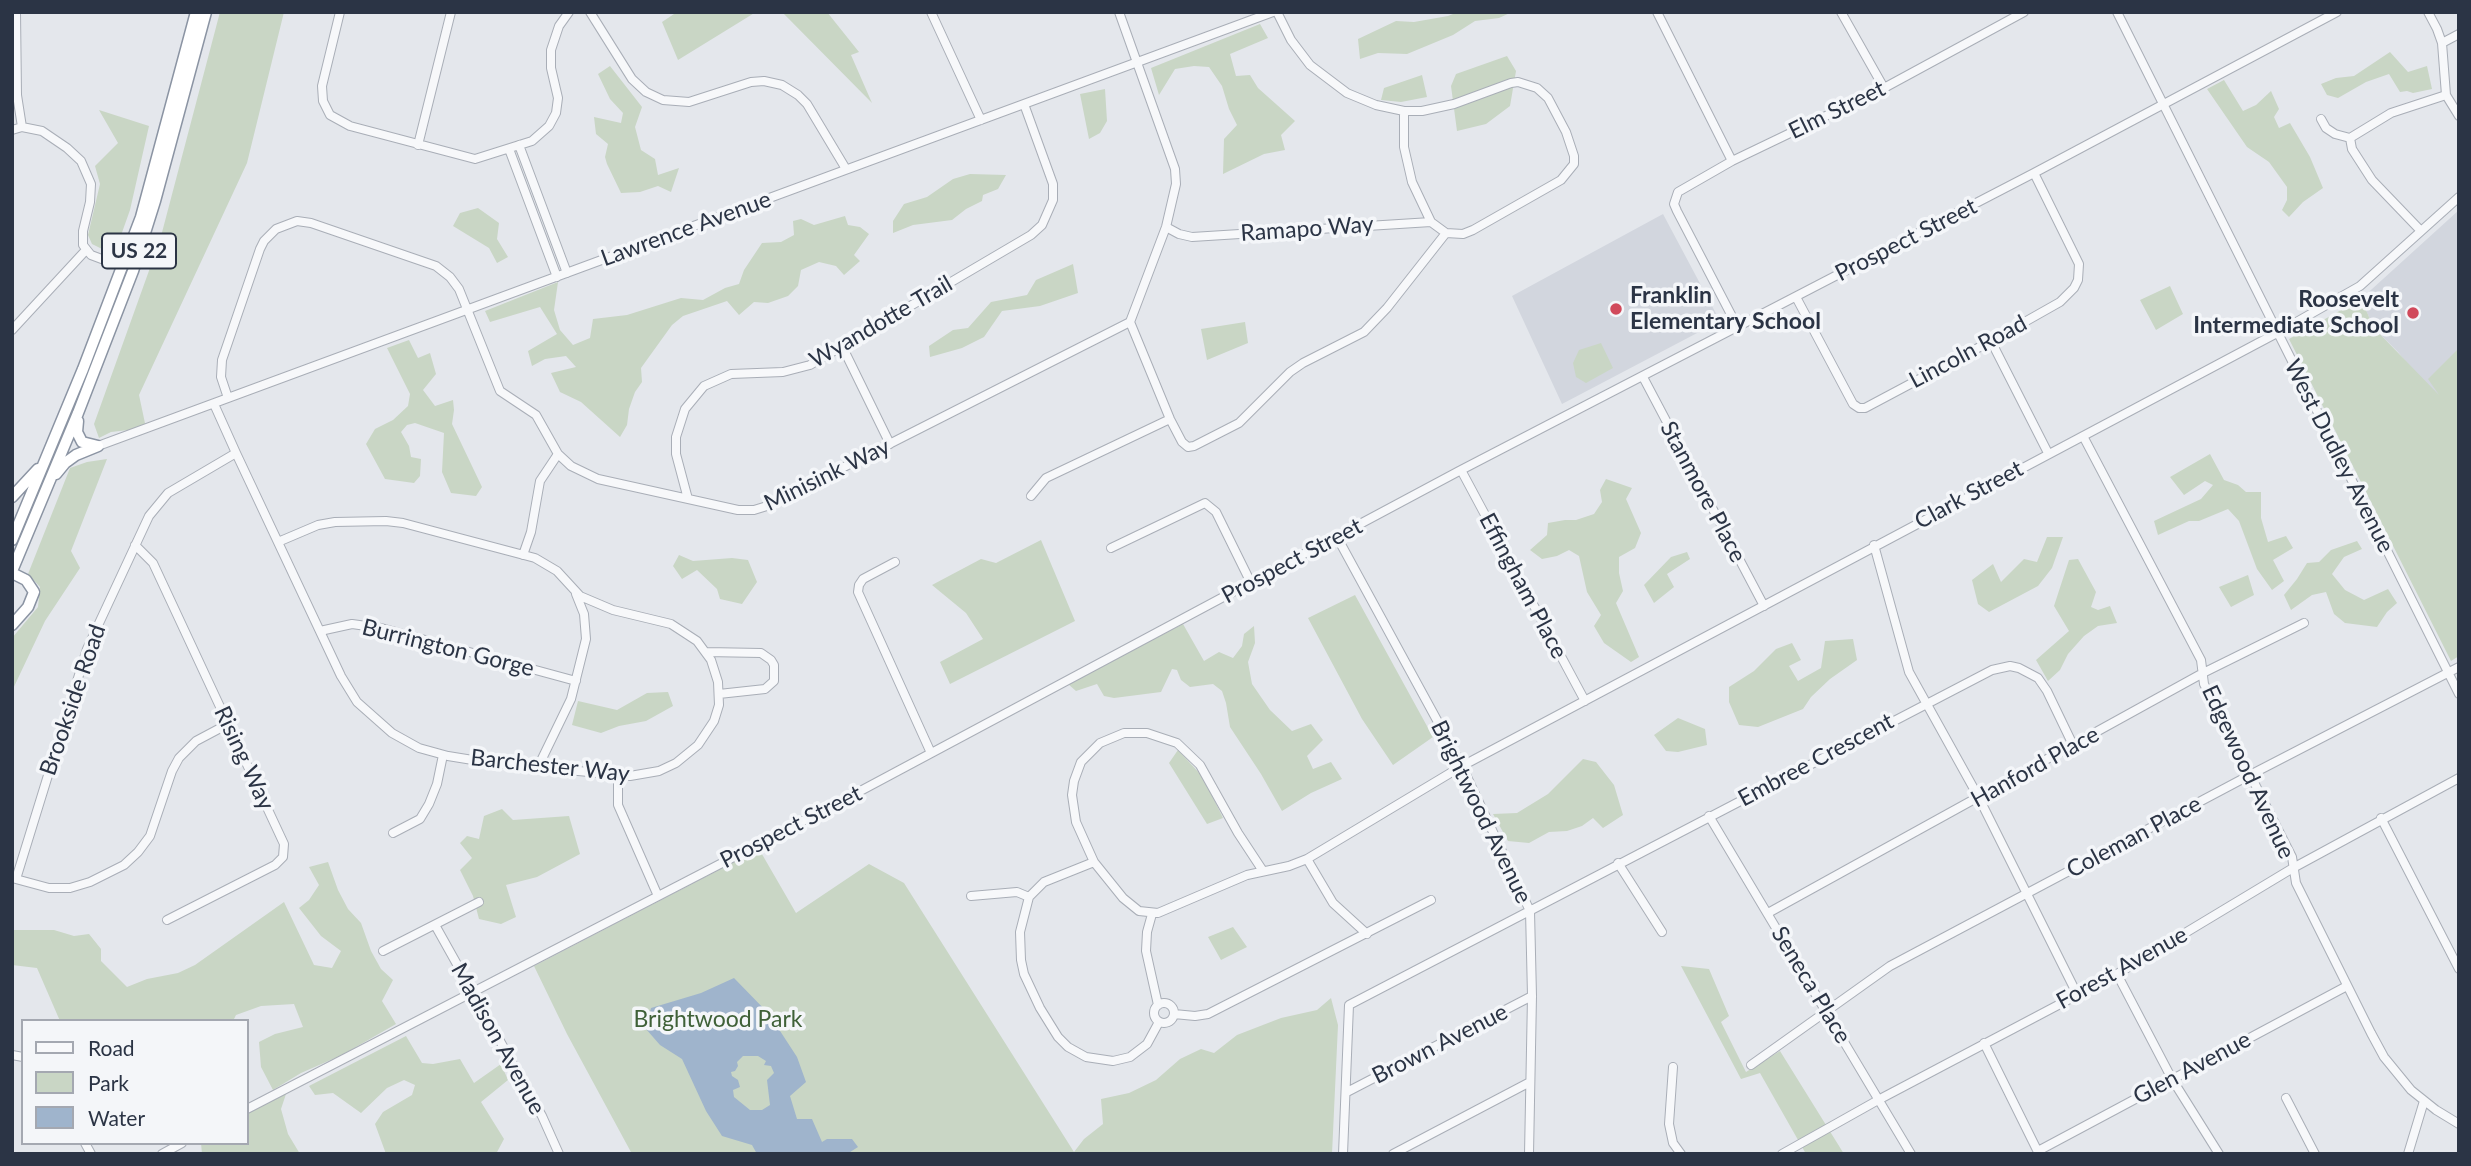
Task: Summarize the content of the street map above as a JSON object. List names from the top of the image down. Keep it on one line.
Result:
{"streets":{"highway":["US 22"],"street":["Elm Street","Lawrence Avenue","Ramapo Way","Prospect Street","Wyandotte Trail","Lincoln Road","West Dudley Avenue","Minisink Way","Stanmore Place","Clark Street","Effingham Place","Burrington Gorge","Brookside Road","Rising Way","Embree Crescent","Barchester Way","Hanford Place","Edgewood Avenue","Brightwood Avenue","Coleman Place","Forest Avenue","Seneca Place","Madison Avenue","Brown Avenue","Glen Avenue"]},"crossings":[["Elm Street","Prospect Street"],["Lawrence Avenue","Wyandotte Trail"],["Lawrence Avenue","Minisink Way"],["Lawrence Avenue","Barchester Way"],["Prospect Street","Lincoln Road"],["Prospect Street","West Dudley Avenue"],["Prospect Street","Stanmore Place"],["Prospect Street","Effingham Place"],["Prospect Street","Brightwood Avenue"],["Prospect Street","Madison Avenue"],["Wyandotte Trail","Minisink Way"],["West Dudley Avenue","Clark Street"],["West Dudley Avenue","Coleman Place"],["Stanmore Place","Clark Street"],["Clark Street","Effingham Place"],["Clark Street","Edgewood Avenue"],["Clark Street","Brightwood Avenue"],["Burrington Gorge","Barchester Way"],["Brookside Road","Rising Way"],["Brookside Road","Barchester Way"],["Embree Crescent","Hanford Place"],["Embree Crescent","Brightwood Avenue"],["Embree Crescent","Seneca Place"],["Embree Crescent","Brown Avenue"],["Hanford Place","Edgewood Avenue"],["Hanford Place","Seneca Place"],["Edgewood Avenue","Coleman Place"],["Edgewood Avenue","Forest Avenue"],["Edgewood Avenue","Glen Avenue"],["Brightwood Avenue","Brown Avenue"],["Coleman Place","Seneca Place"],["Forest Avenue","Seneca Place"]],"parks":["Brightwood Park"],"places":["Franklin Elementary School","Roosevelt Intermediate School"],"legend":["Road","Park","Water"]}
